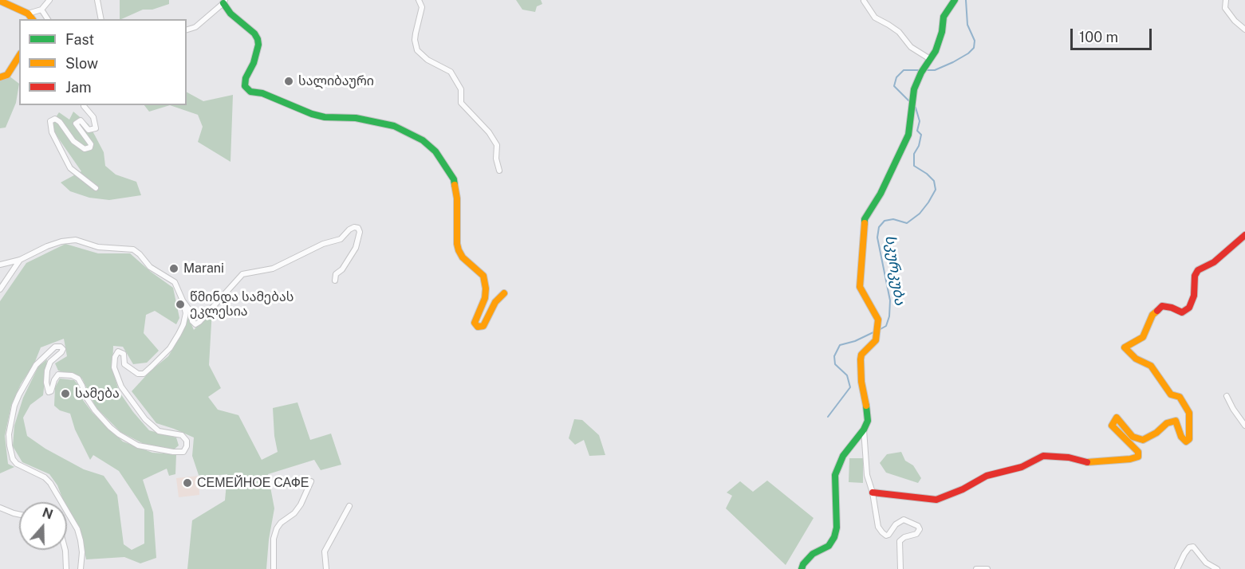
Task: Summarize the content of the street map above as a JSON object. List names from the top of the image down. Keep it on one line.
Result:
{"water":["სკურკუბა"],"places":["სალიბაური","Marani","წმინდა სამებას ეკლესია","სამება","СЕМЕЙНОЕ САФЕ"],"legend":["Fast","Slow","Jam"],"scale_bar":"100 m","north":"top"}
